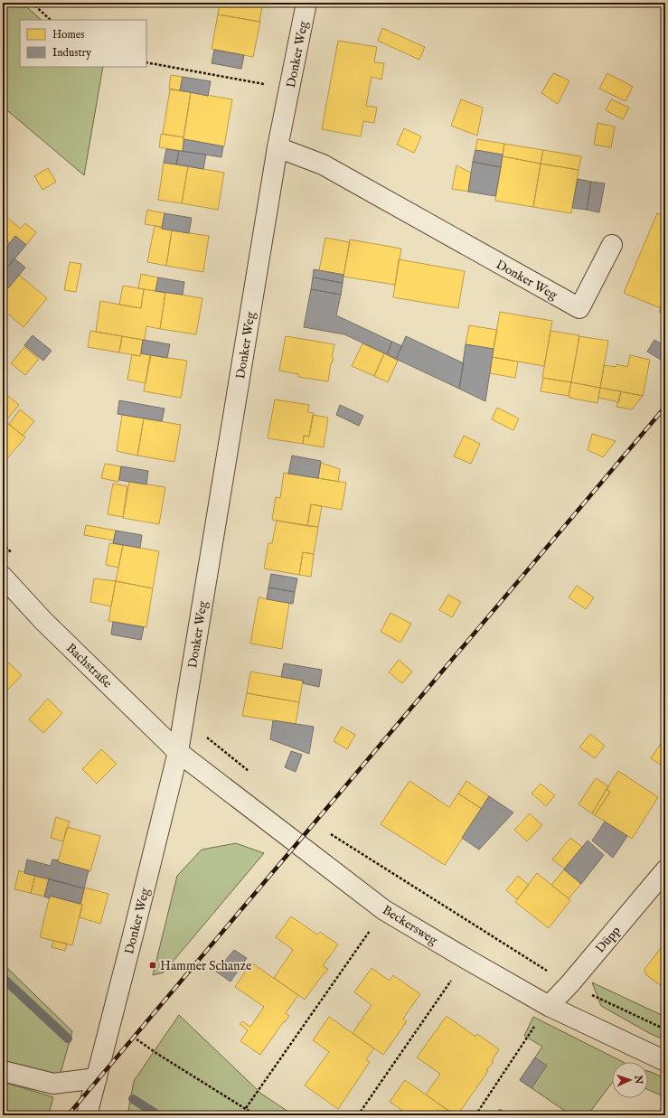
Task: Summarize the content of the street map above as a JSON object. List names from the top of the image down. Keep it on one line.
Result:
{"streets":{"street":["Donker Weg","Bachstraße","Beckersweg","Düpp"]},"crossings":[["Donker Weg","Bachstraße"],["Donker Weg","Beckersweg"],["Bachstraße","Beckersweg"],["Beckersweg","Düpp"]],"places":{"transit":["Hammer Schanze"]},"legend":["Homes","Industry"],"north":"right"}
